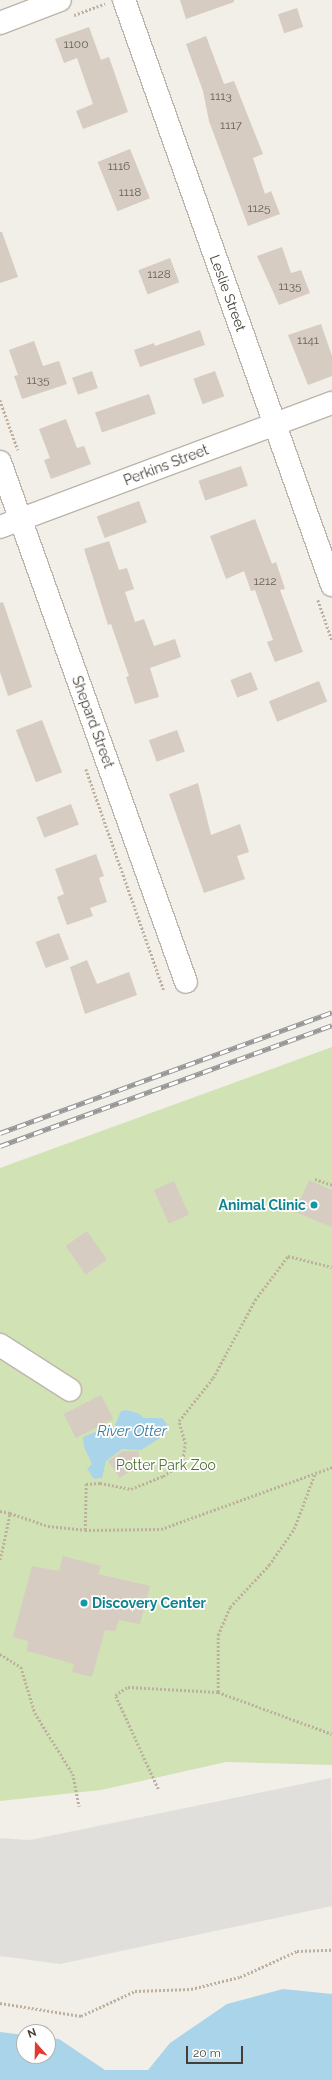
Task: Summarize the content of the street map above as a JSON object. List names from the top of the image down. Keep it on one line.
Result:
{"streets":{"street":["Leslie Street","Perkins Street","Shepard Street"]},"crossings":[["Leslie Street","Perkins Street"],["Perkins Street","Shepard Street"]],"water":["River Otter"],"parks":["Potter Park Zoo"],"places":["Animal Clinic","Discovery Center"],"house_numbers":["1100","1113","1117","1116","1118","1125","1128","1135","1141","1135","1212"],"scale_bar":"20 m","north":"top"}
